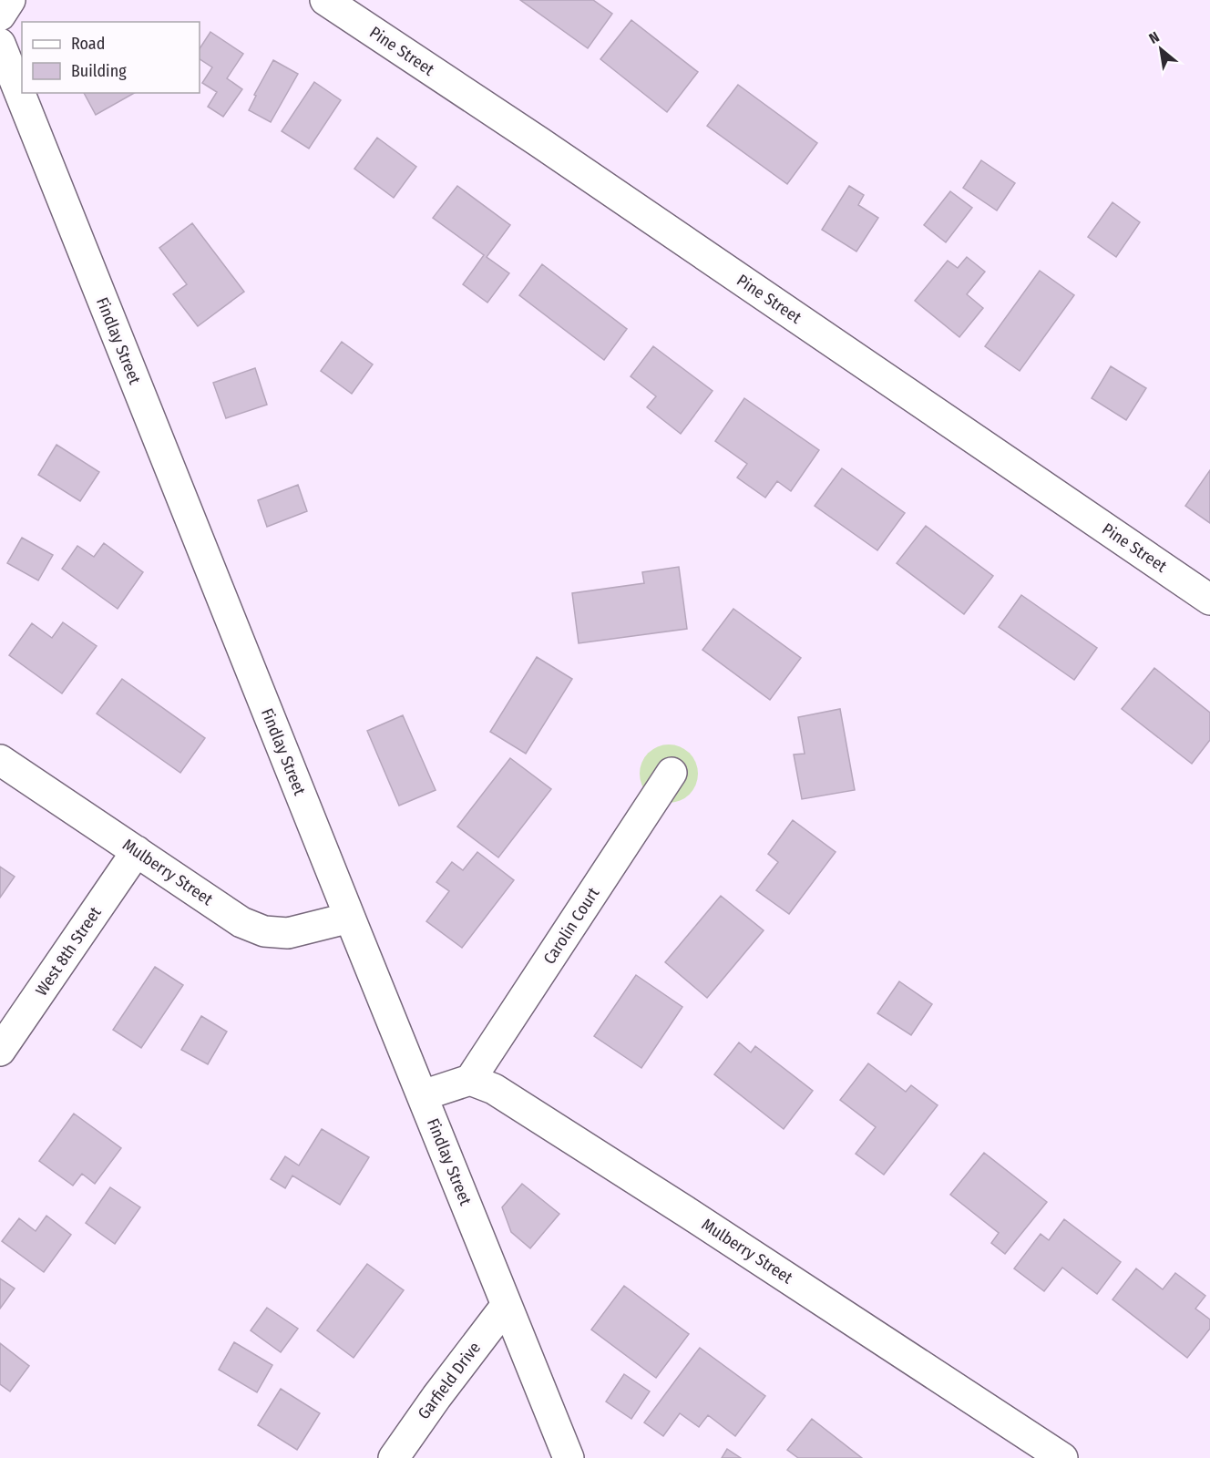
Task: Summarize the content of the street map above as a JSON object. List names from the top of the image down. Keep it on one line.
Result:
{"streets":{"street":["Pine Street","Findlay Street","Mulberry Street","Carolin Court","West 8th Street","Garfield Drive"]},"crossings":[["Findlay Street","Mulberry Street"],["Findlay Street","Garfield Drive"],["Mulberry Street","Carolin Court"],["Mulberry Street","West 8th Street"]],"legend":["Road","Building"],"north":"top left"}
